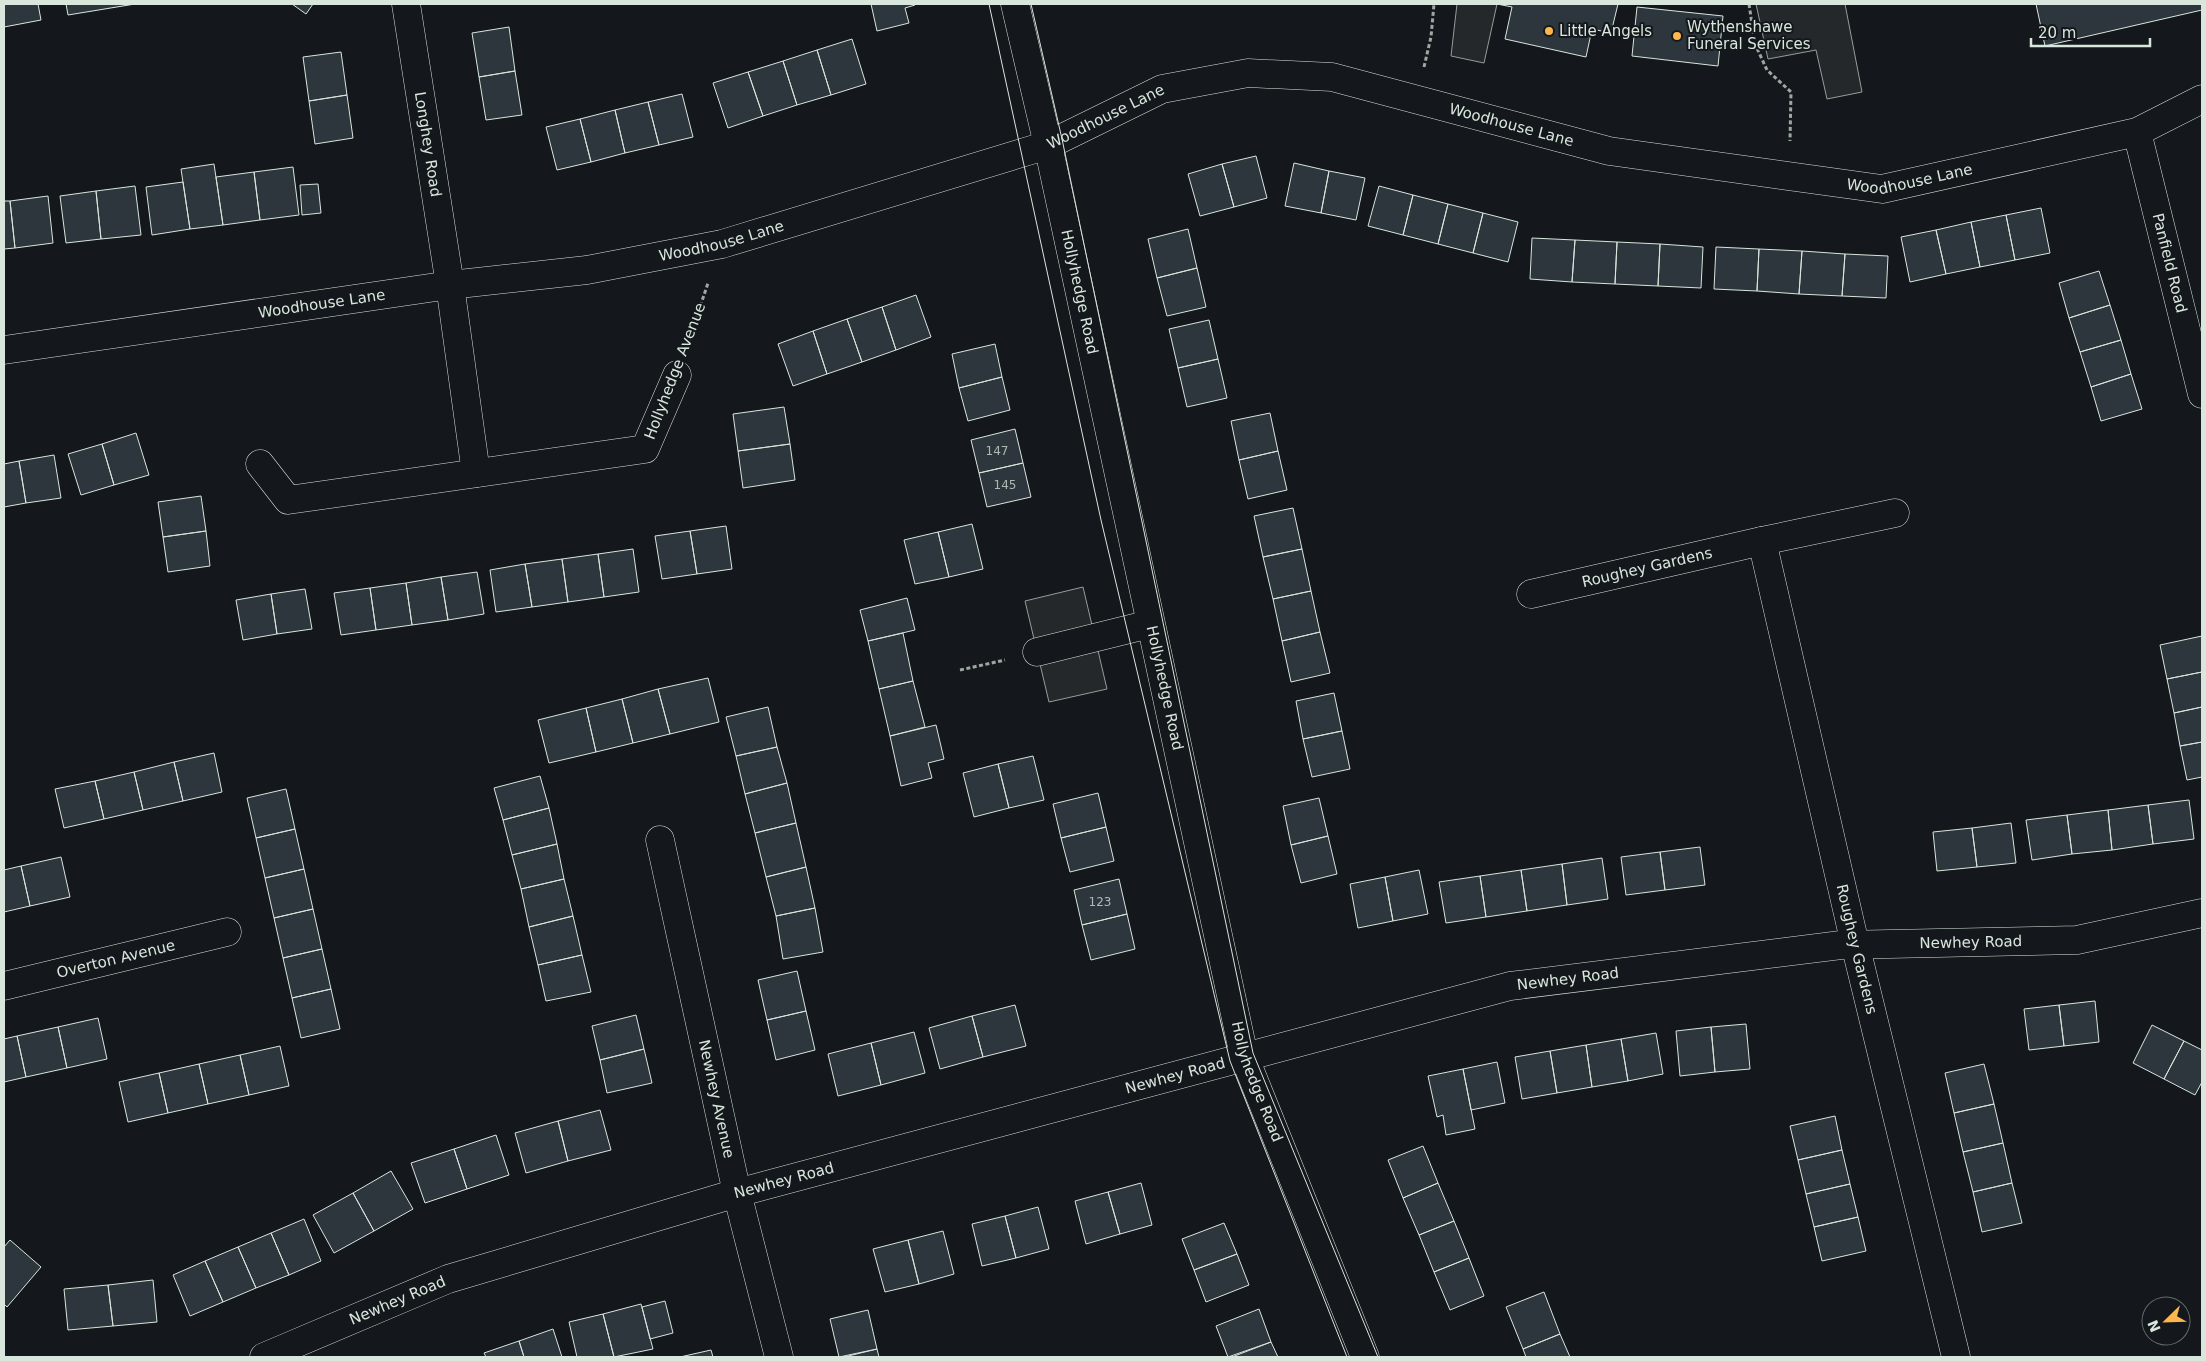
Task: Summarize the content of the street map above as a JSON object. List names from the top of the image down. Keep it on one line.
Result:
{"streets":{"street":["Woodhouse Lane","Longhey Road","Panfield Road","Hollyhedge Road","Hollyhedge Avenue","Roughey Gardens","Newhey Road","Overton Avenue","Newhey Avenue"]},"crossings":[["Woodhouse Lane","Longhey Road"],["Woodhouse Lane","Panfield Road"],["Woodhouse Lane","Hollyhedge Road"],["Woodhouse Lane","Hollyhedge Avenue"],["Hollyhedge Road","Newhey Road"],["Roughey Gardens","Newhey Road"],["Newhey Road","Newhey Avenue"]],"places":["Little Angels","Wythenshawe Funeral Services"],"house_numbers":["147","145","123"],"scale_bar":"20 m","north":"bottom left"}
